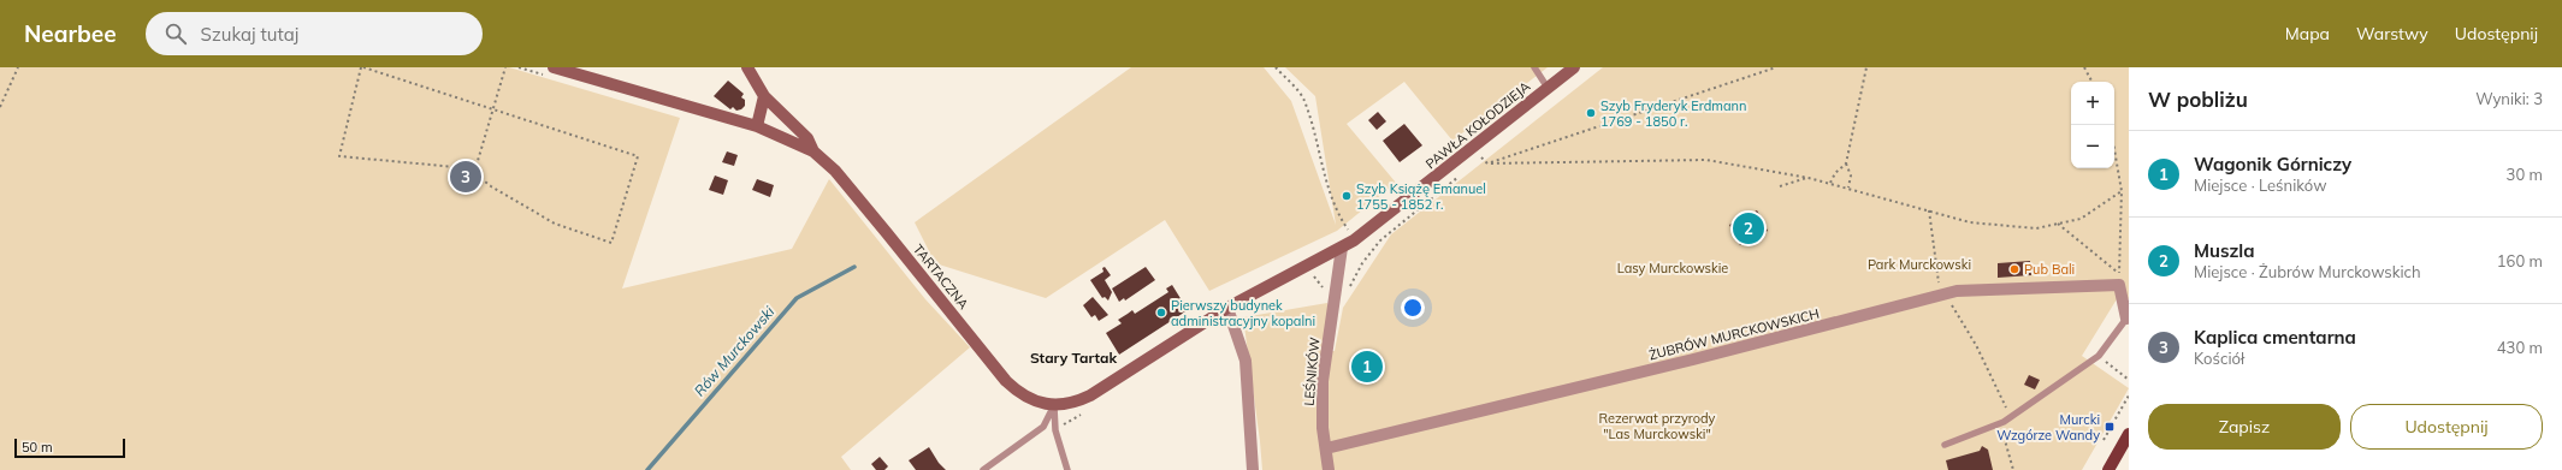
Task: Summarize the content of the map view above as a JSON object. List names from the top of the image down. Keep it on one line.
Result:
{"streets":{"street":["PAWŁA KOŁODZIEJA","TARTACZNA","ŻUBRÓW MURCKOWSKICH","LEŚNIKÓW"]},"crossings":[["PAWŁA KOŁODZIEJA","TARTACZNA"],["PAWŁA KOŁODZIEJA","LEŚNIKÓW"],["ŻUBRÓW MURCKOWSKICH","LEŚNIKÓW"]],"districts":["Stary Tartak"],"water":["Rów Murckowski"],"parks":["Park Murckowski","Lasy Murckowskie","Rezerwat przyrody \"Las Murckowski\""],"places":{"other":["Szyb Fryderyk Erdmann 1769 - 1850 r.","Szyb Książę Emanuel 1755 - 1852 r.","Pub Bali","Pierwszy budynek administracyjny kopalni"],"transit":["Murcki Wzgórze Wandy"]},"scale_bar":"50 m","page":{"header":"Nearbee","search":"Szukaj tutaj","nav":["Mapa","Warstwy","Udostępnij"],"heading":["W pobliżu","Wyniki: 3"],"map_buttons":["+","−"],"list":[{"mark":"1","name":"Wagonik Górniczy","note":"Miejsce · Leśników","value":"30 m"},{"mark":"2","name":"Muszla","note":"Miejsce · Żubrów Murckowskich","value":"160 m"},{"mark":"3","name":"Kaplica cmentarna","note":"Kościół","value":"430 m"}],"pins":["3","2","1"],"buttons":["Zapisz","Udostępnij"],"scale":"50 m"}}
